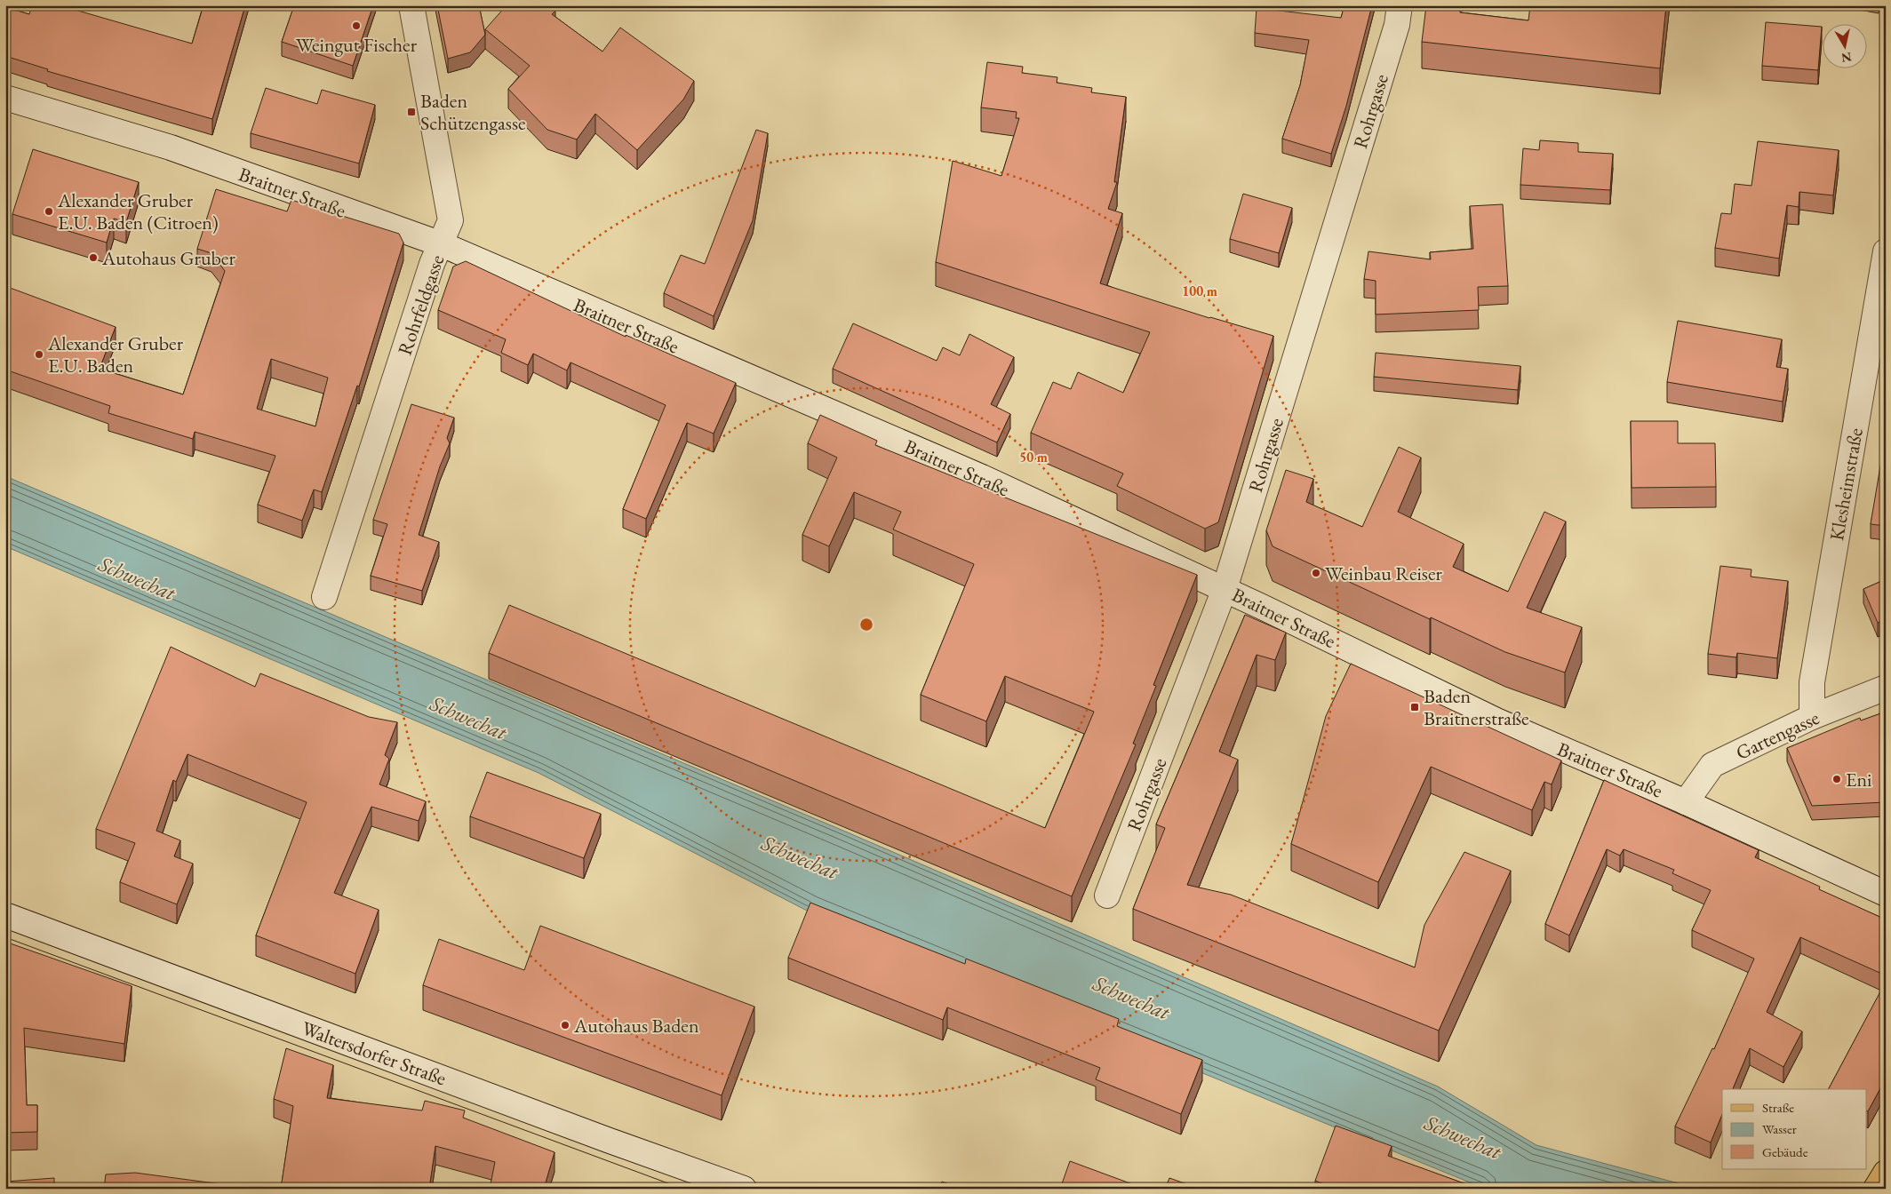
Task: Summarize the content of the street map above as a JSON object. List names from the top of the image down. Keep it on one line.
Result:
{"streets":{"street":["Rohrgasse","Braitner Straße","Rohrfeldgasse","Klesheimstraße","Gartengasse","Waltersdorfer Straße"]},"crossings":[["Rohrgasse","Braitner Straße"],["Braitner Straße","Rohrfeldgasse"],["Braitner Straße","Gartengasse"],["Klesheimstraße","Gartengasse"]],"water":["Schwechat"],"places":{"other":["Weingut Fischer","Alexander Gruber E.U. Baden (Citroen)","Autohaus Gruber","Alexander Gruber E.U. Baden","Weinbau Reiser","Eni","Autohaus Baden"],"transit":["Baden Schützengasse","Baden Braitnerstraße"]},"legend":["Straße","Wasser","Gebäude"],"north":"bottom","rings":["100 m","50 m"]}
